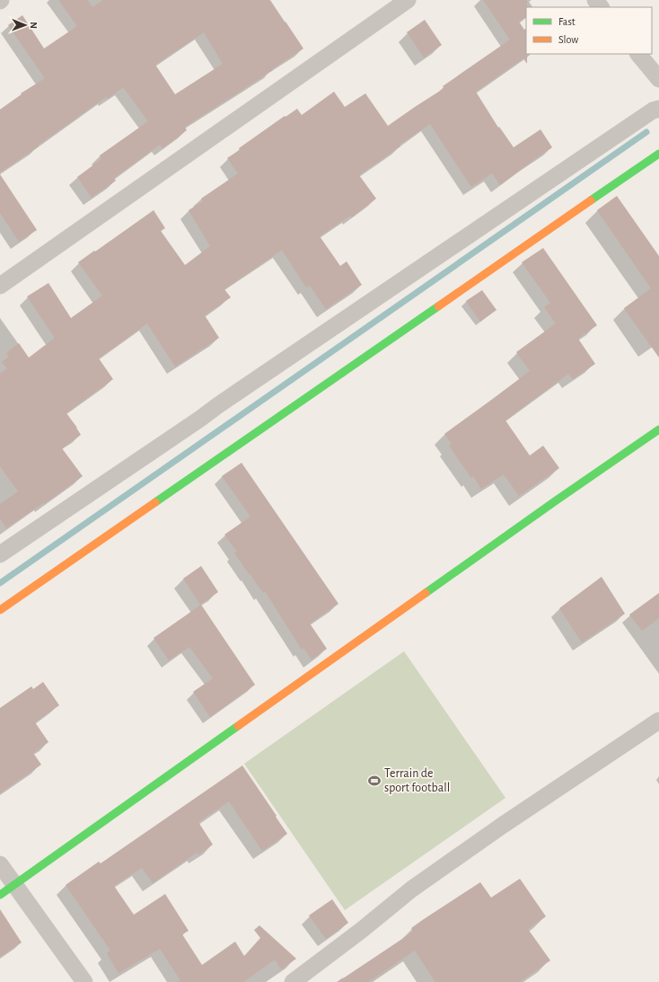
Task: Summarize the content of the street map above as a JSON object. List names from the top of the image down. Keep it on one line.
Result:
{"places":{"sports":["Terrain de sport football"]},"legend":["Fast","Slow"],"north":"right"}
